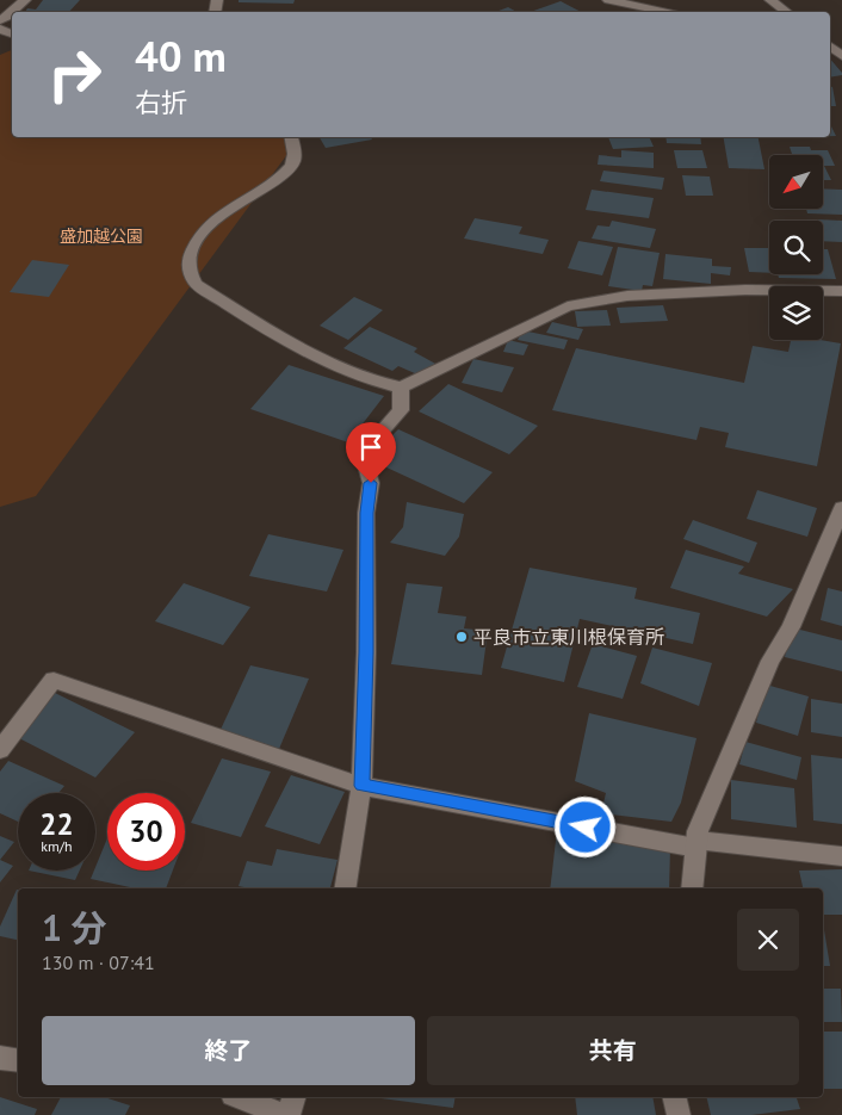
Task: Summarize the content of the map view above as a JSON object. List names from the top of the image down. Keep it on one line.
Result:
{"parks":["盛加越公園"],"places":["平良市立東川根保育所"],"north":"bottom left","page":{"turn":["40 m","右折"],"speed":"22 km/h","limit":"30","heading":["1 分","130 m · 07:41"],"buttons":["終了","共有"]}}
